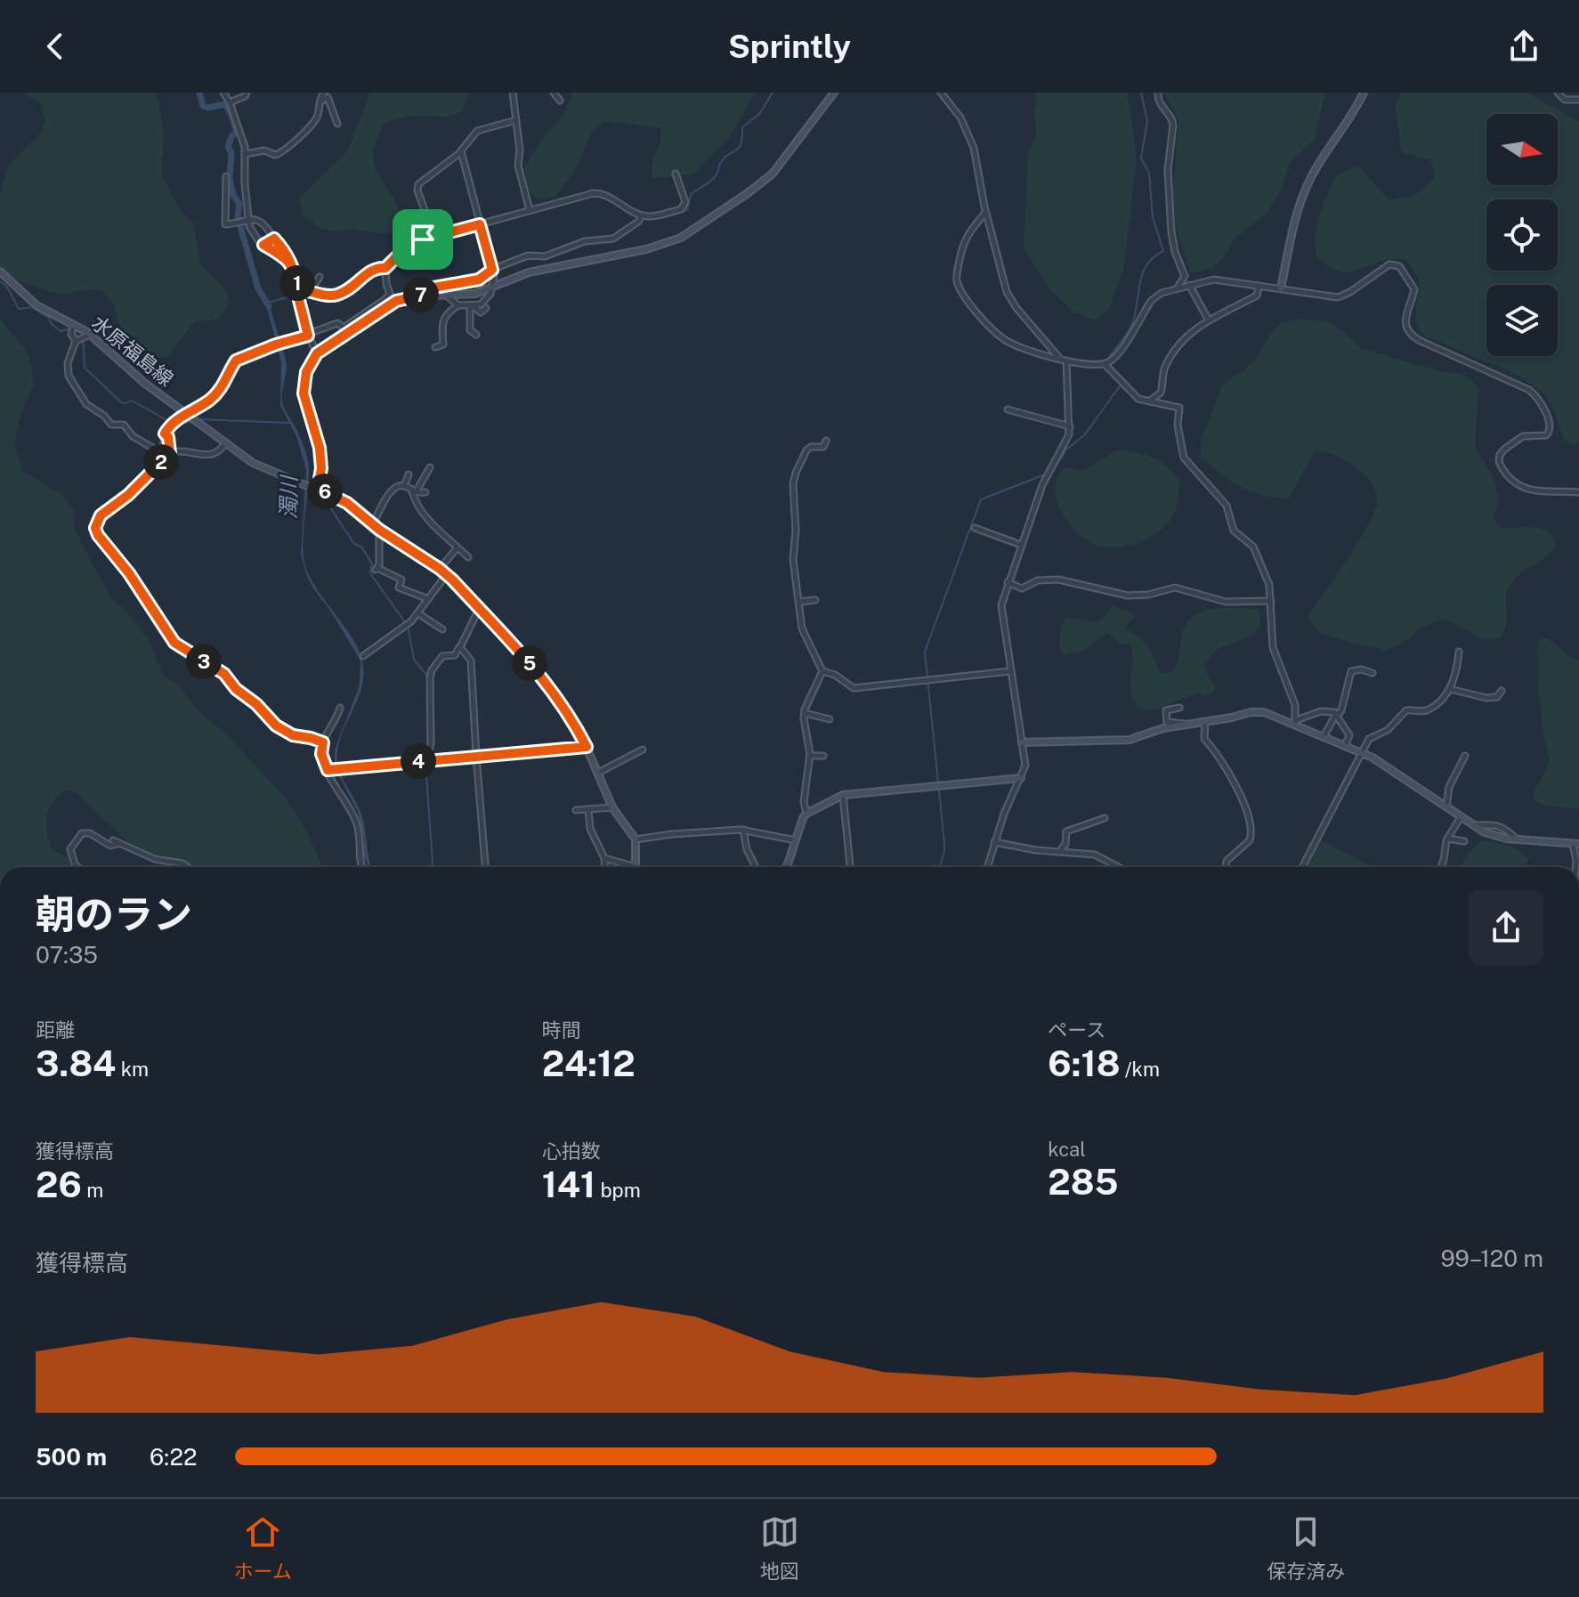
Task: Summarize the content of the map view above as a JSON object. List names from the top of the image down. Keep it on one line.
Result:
{"streets":{"street":["水原福島線"]},"water":["濁川"],"north":"right","page":{"header":"Sprintly","pins":["1","7","2","6","3","5","4"],"heading":["朝のラン","07:35"],"stats":[["距離","3.84 km"],["時間","24:12"],["ペース","6:18 /km"],["獲得標高","26 m"],["心拍数","141 bpm"],["kcal","285"]],"chart":["獲得標高","99–120 m"],"list":[{"name":"500 m","note":"6:22"}],"tabs":["ホーム","地図","保存済み"]}}
